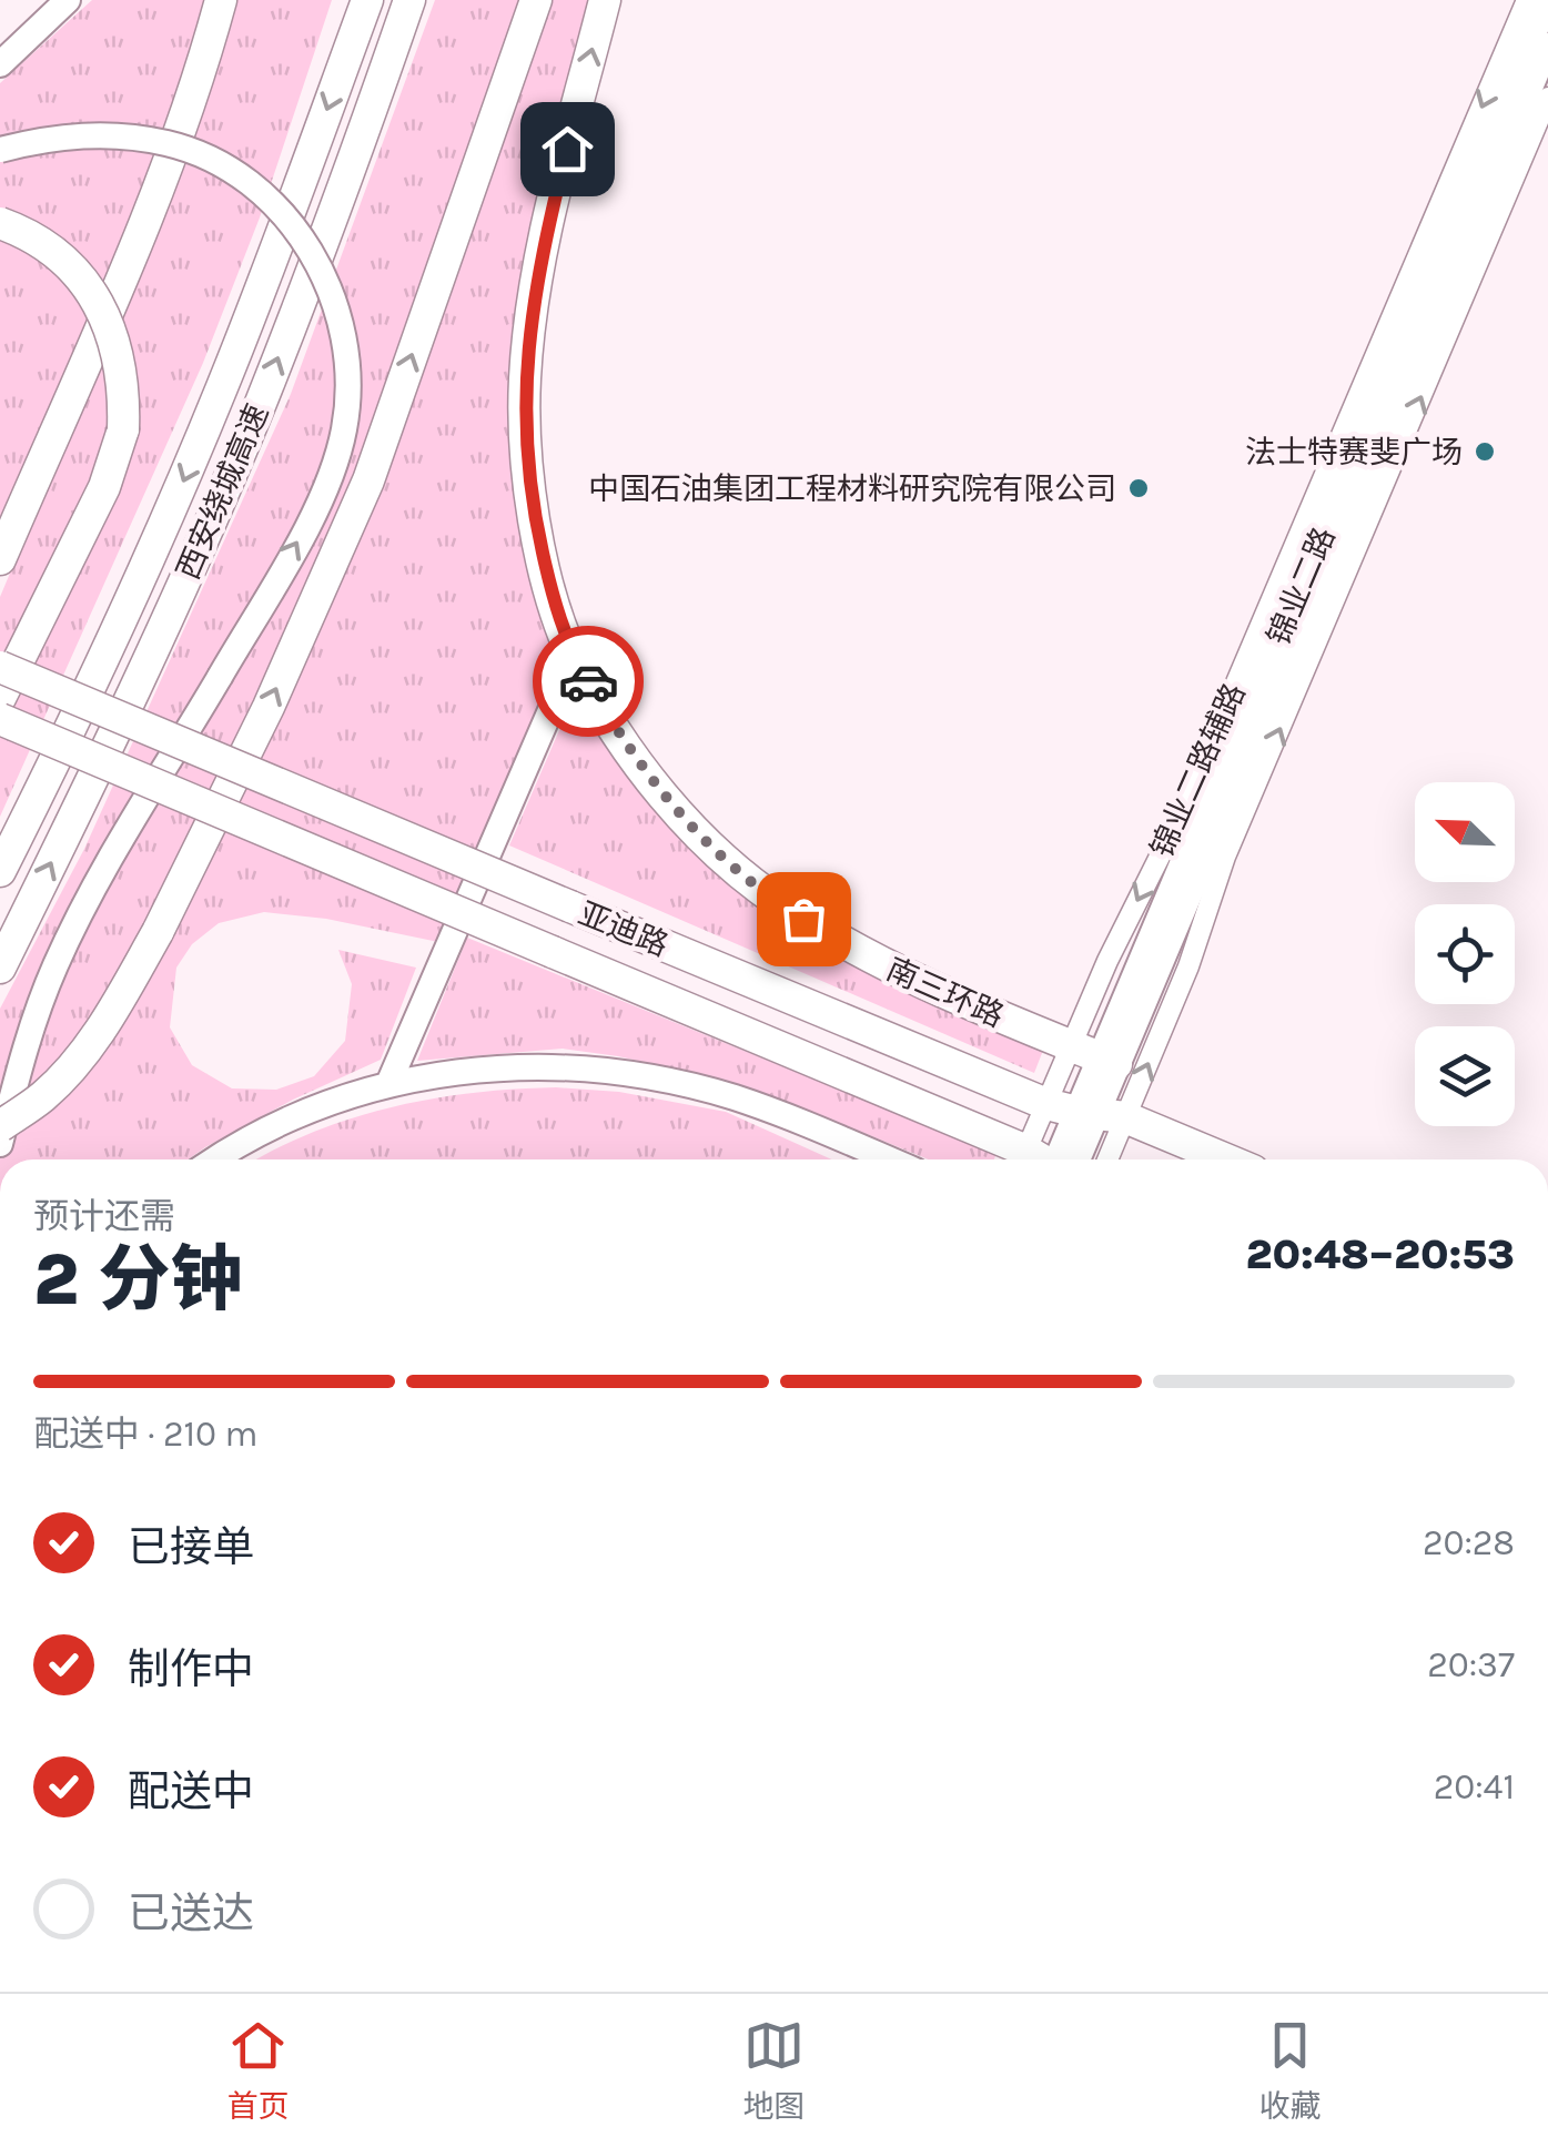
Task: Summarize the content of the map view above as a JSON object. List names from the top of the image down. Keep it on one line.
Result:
{"streets":{"highway":["西安绕城高速","亚迪路","南三环路"],"main road":["锦业二路"],"street":["锦业二路辅路"]},"crossings":[["锦业二路","锦业二路辅路"],["锦业二路","亚迪路"],["锦业二路","南三环路"],["锦业二路辅路","亚迪路"],["锦业二路辅路","南三环路"]],"places":["法士特赛斐广场","中国石油集团工程材料研究院有限公司"],"north":"top left","page":{"heading":["2 分钟","预计还需","20:48–20:53"],"bar":"配送中 · 210 m","list":[["已接单","20:28"],["制作中","20:37"],["配送中","20:41"],"已送达"],"tabs":["首页","地图","收藏"]}}
